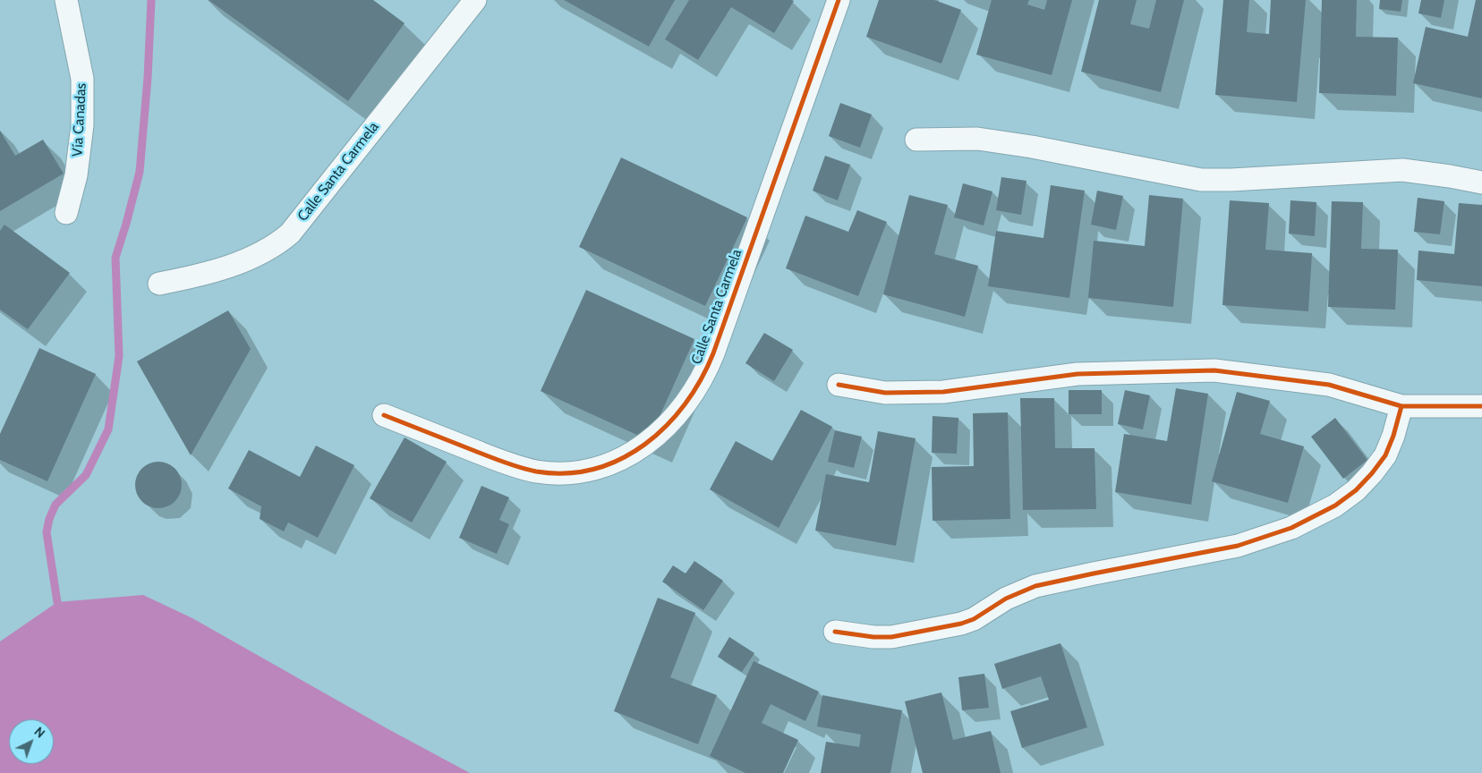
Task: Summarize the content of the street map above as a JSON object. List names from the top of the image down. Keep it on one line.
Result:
{"streets":{"street":["Vía Canadas","Calle Santa Carmela"]},"north":"top right"}
